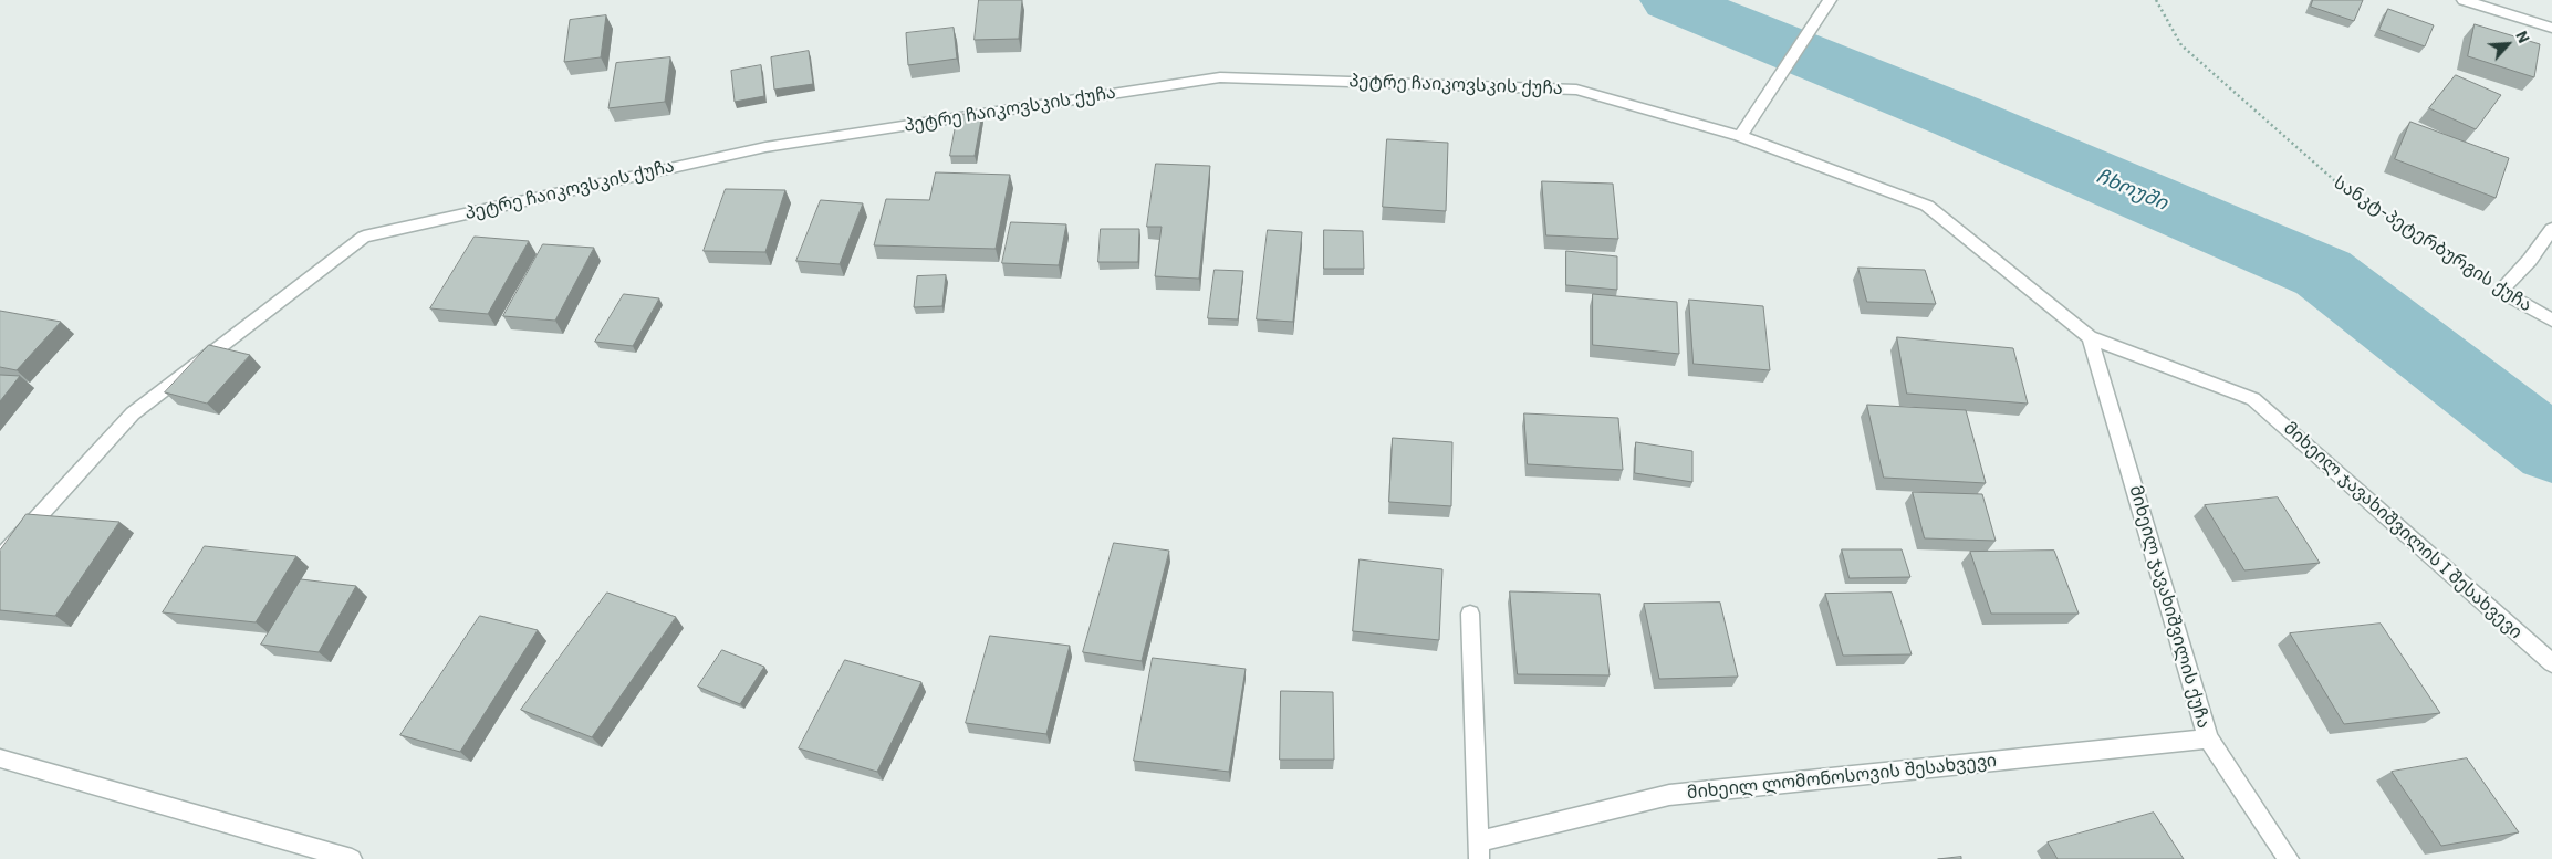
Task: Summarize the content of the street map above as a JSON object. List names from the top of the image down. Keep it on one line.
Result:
{"streets":{"street":["პეტრე ჩაიკოვსკის ქუჩა","სანკტ-პეტერბურგის ქუჩა","მიხეილ ჯავახიშვილის I შესახვევი","მიხეილ ჯავახიშვილის ქუჩა","მიხეილ ლომონოსოვის შესახვევი"]},"crossings":[["პეტრე ჩაიკოვსკის ქუჩა","მიხეილ ჯავახიშვილის I შესახვევი"],["პეტრე ჩაიკოვსკის ქუჩა","მიხეილ ჯავახიშვილის ქუჩა"],["მიხეილ ჯავახიშვილის ქუჩა","მიხეილ ლომონოსოვის შესახვევი"]],"water":["ჩხოუში"],"north":"top right"}
